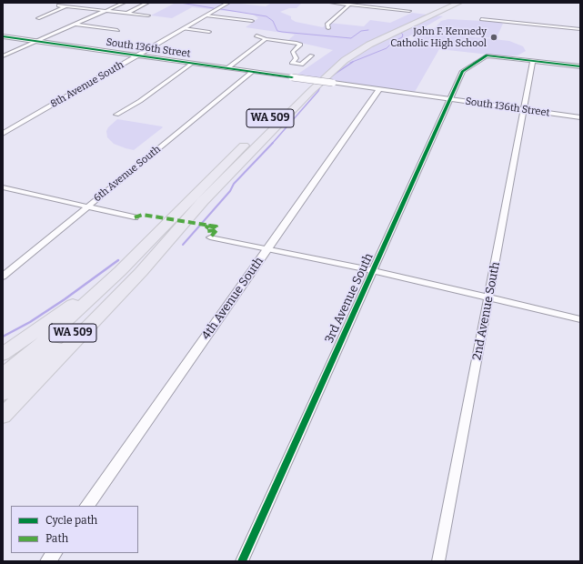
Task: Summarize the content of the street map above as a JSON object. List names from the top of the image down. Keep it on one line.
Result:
{"streets":{"highway":["WA 509"],"street":["South 136th Street","8th Avenue South","6th Avenue South","4th Avenue South","3rd Avenue South","2nd Avenue South"]},"crossings":[["South 136th Street","8th Avenue South"],["South 136th Street","6th Avenue South"],["South 136th Street","4th Avenue South"],["South 136th Street","3rd Avenue South"],["South 136th Street","2nd Avenue South"],["3rd Avenue South","2nd Avenue South"]],"places":["John F. Kennedy Catholic High School"],"legend":["Cycle path","Path"]}
